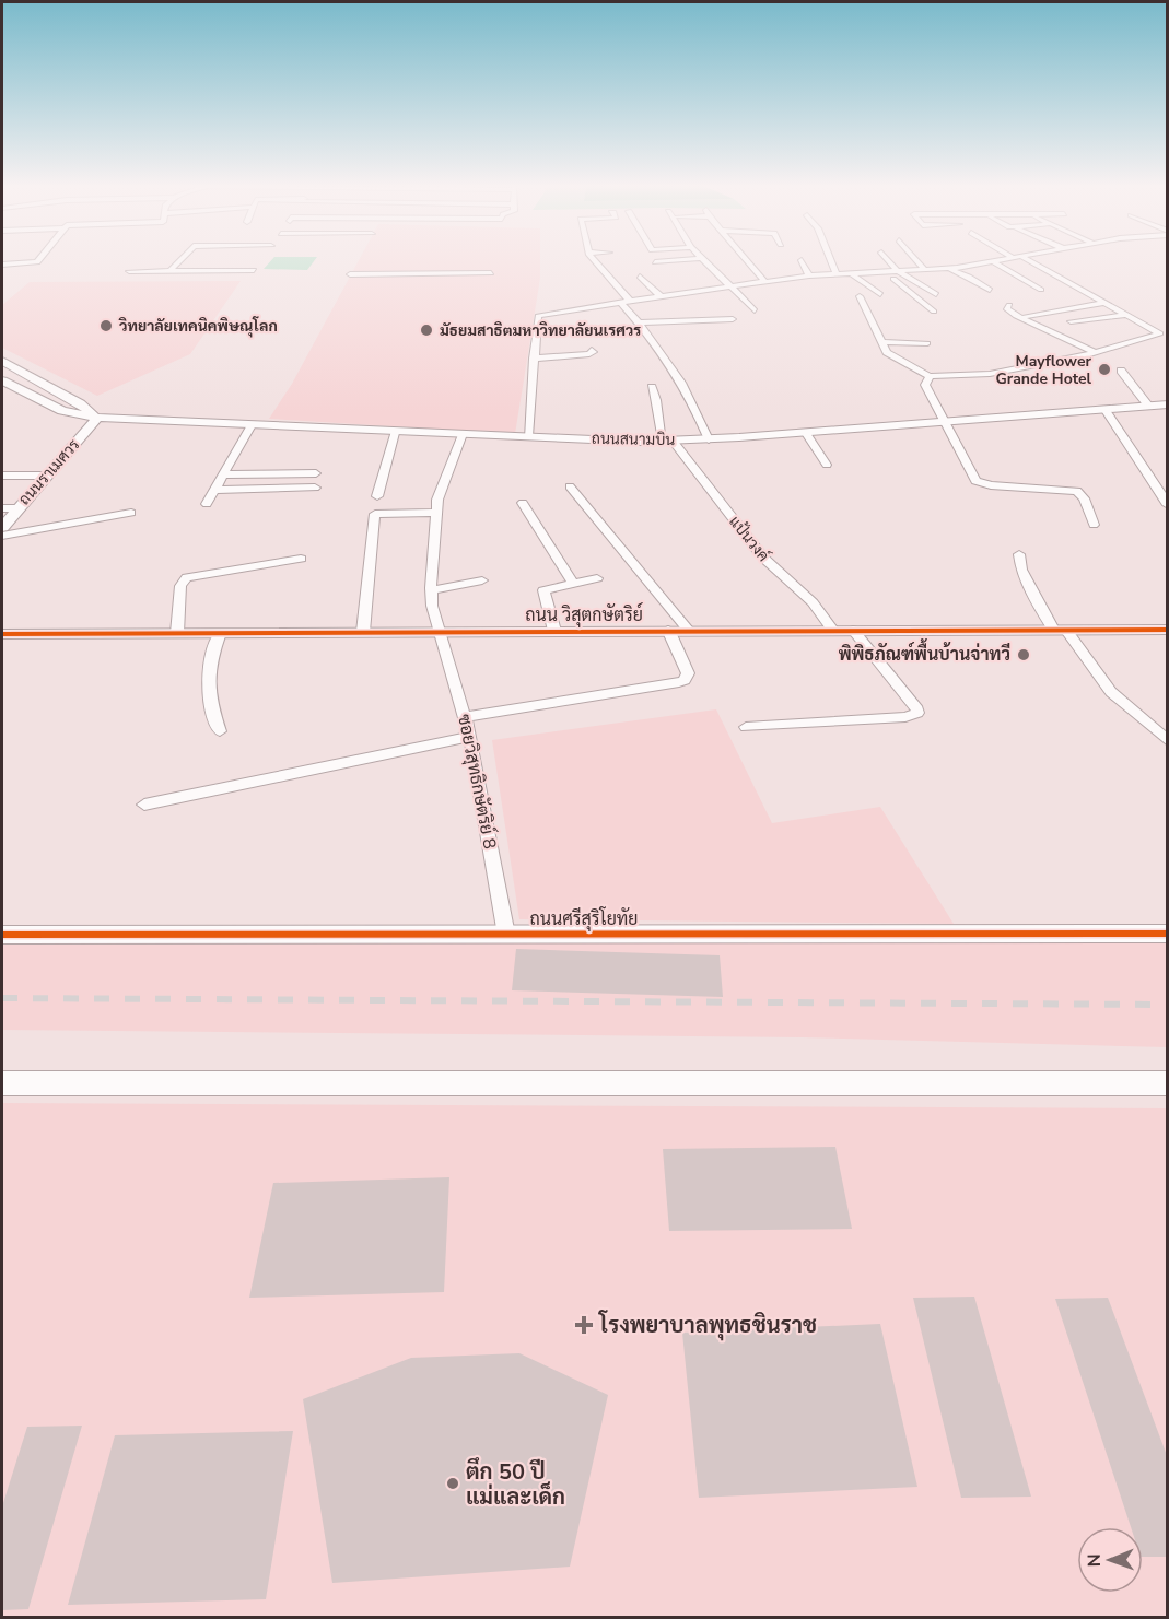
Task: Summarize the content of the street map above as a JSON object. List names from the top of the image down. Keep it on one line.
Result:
{"streets":{"street":["ถนนสนามบิน","ถนนราเมศวร","แป้นวงค์","ถนน วิสุตกษัตริย์","ซอยวิสุทธิกษัตริย์ 8","ถนนศรีสุริโยทัย"]},"crossings":[["ถนนสนามบิน","ถนนราเมศวร"],["ถนนสนามบิน","แป้นวงค์"],["ถนนสนามบิน","ซอยวิสุทธิกษัตริย์ 8"],["แป้นวงค์","ถนน วิสุตกษัตริย์"],["ถนน วิสุตกษัตริย์","ซอยวิสุทธิกษัตริย์ 8"],["ซอยวิสุทธิกษัตริย์ 8","ถนนศรีสุริโยทัย"]],"places":{"other":["วิทยาลัยเทคนิคพิษณุโลก","มัธยมสาธิตมหาวิทยาลัยนเรศวร","Mayflower Grande Hotel","พิพิธภัณฑ์พื้นบ้านจ่าทวี","ตึก 50 ปี แม่และเด็ก"],"health":["โรงพยาบาลพุทธชินราช"]},"north":"left"}
